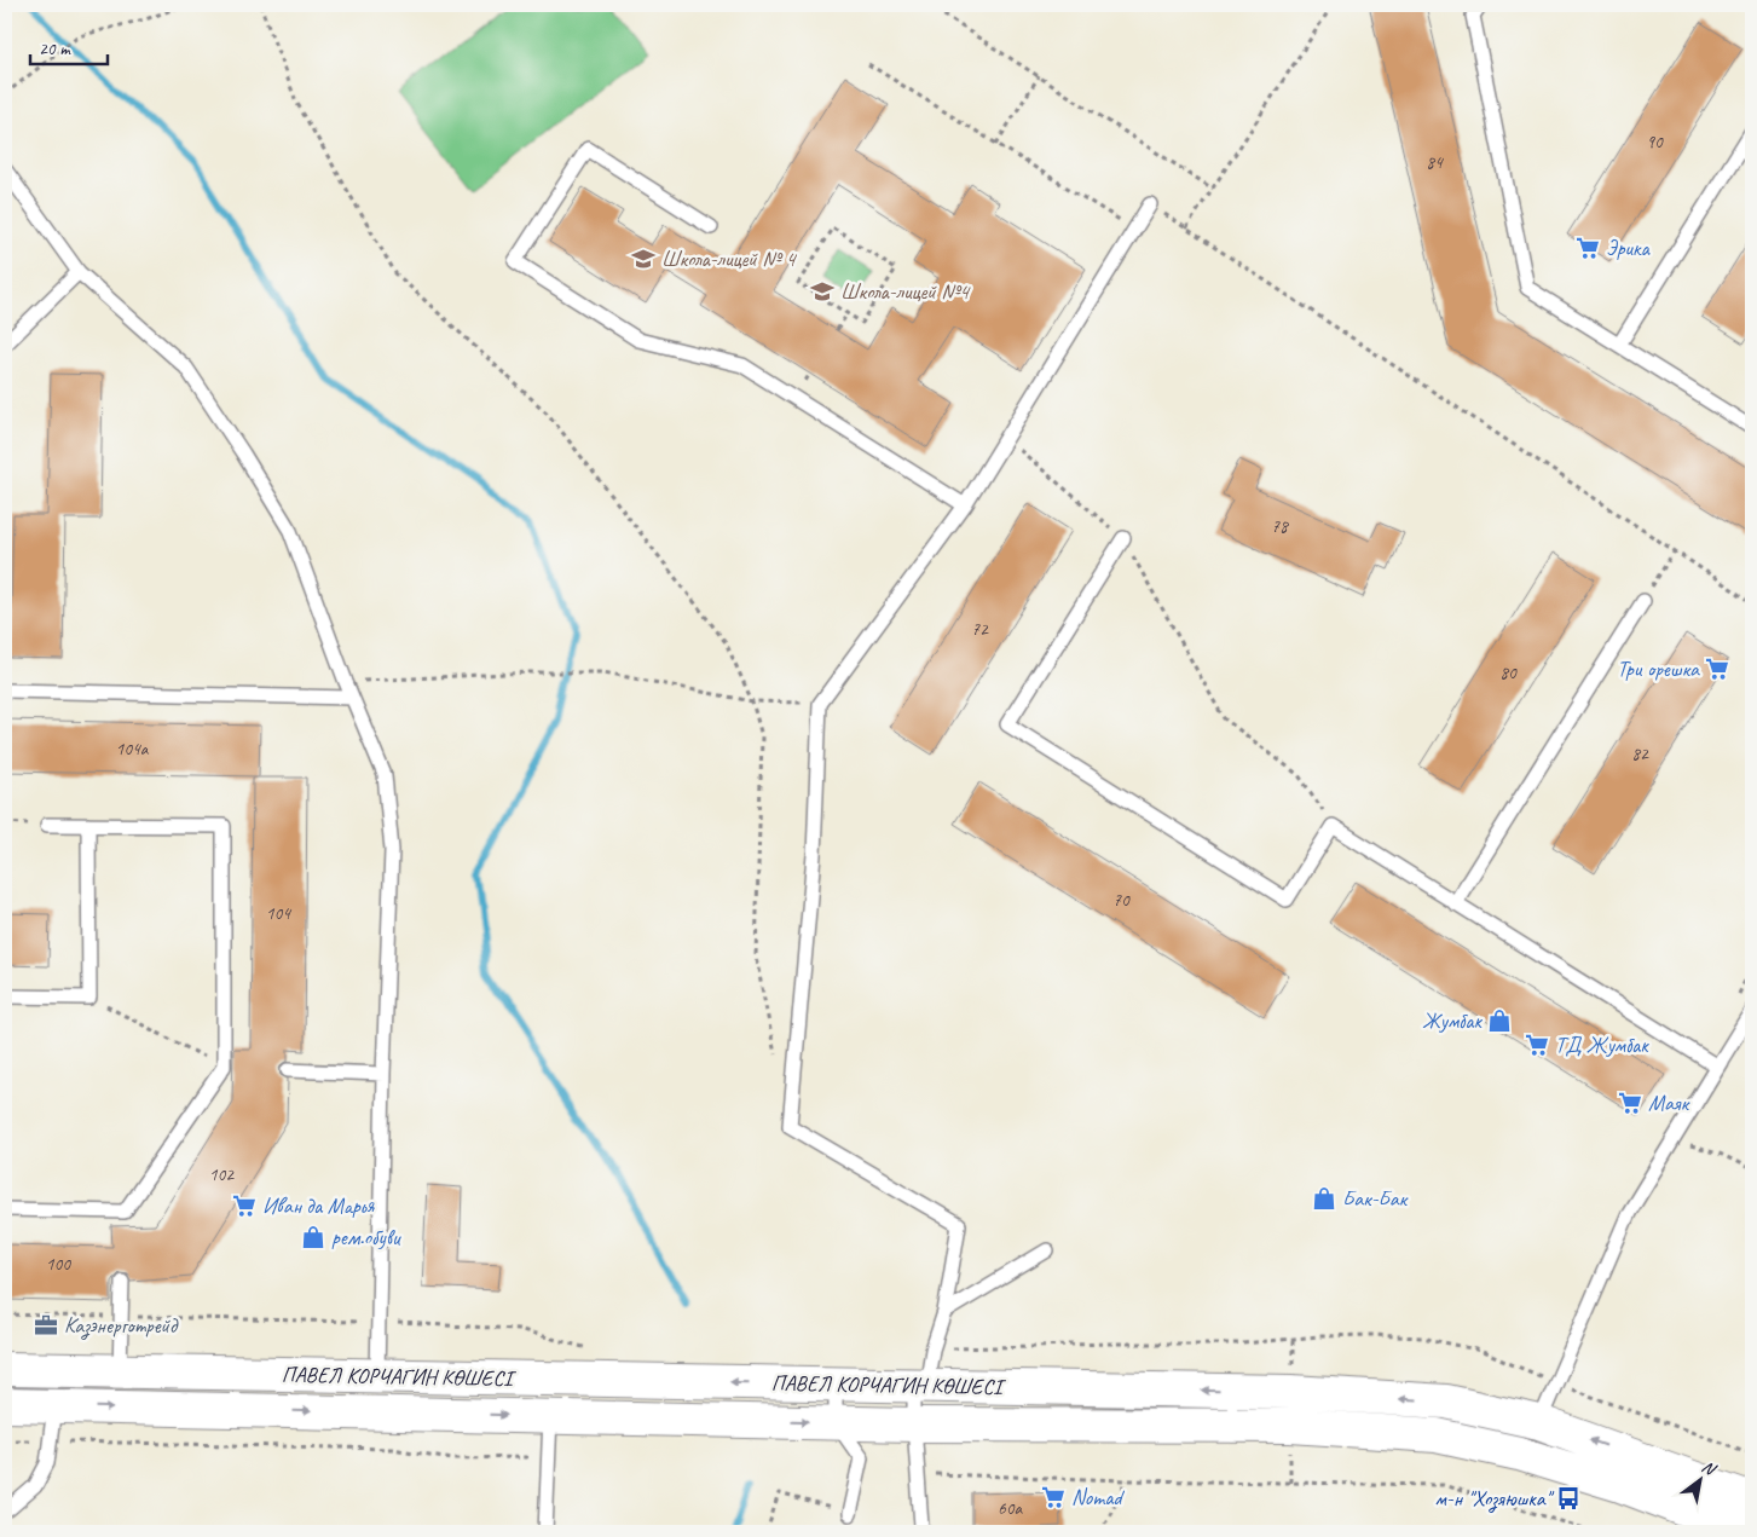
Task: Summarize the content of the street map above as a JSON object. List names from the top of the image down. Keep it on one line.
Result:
{"streets":{"street":["ПАВЕЛ КОРЧАГИН КӨШЕСІ"]},"places":{"supermarket":["Эрика","Три орешка","ТД Жумбак","Маяк","Иван да Марья","Nomad"],"school or university":["Школа-лицей № 4","Школа-лицей №4"],"shop":["Жумбак","Бак-Бак","рем.обуви"],"office":["Казэнерготрейд"],"bus stop":["м-н \"Хозяюшка\""]},"house_numbers":["90","84","78","72","80","104а","82","70","104","102","100","60а"],"scale_bar":"20 m","north":"top right"}
